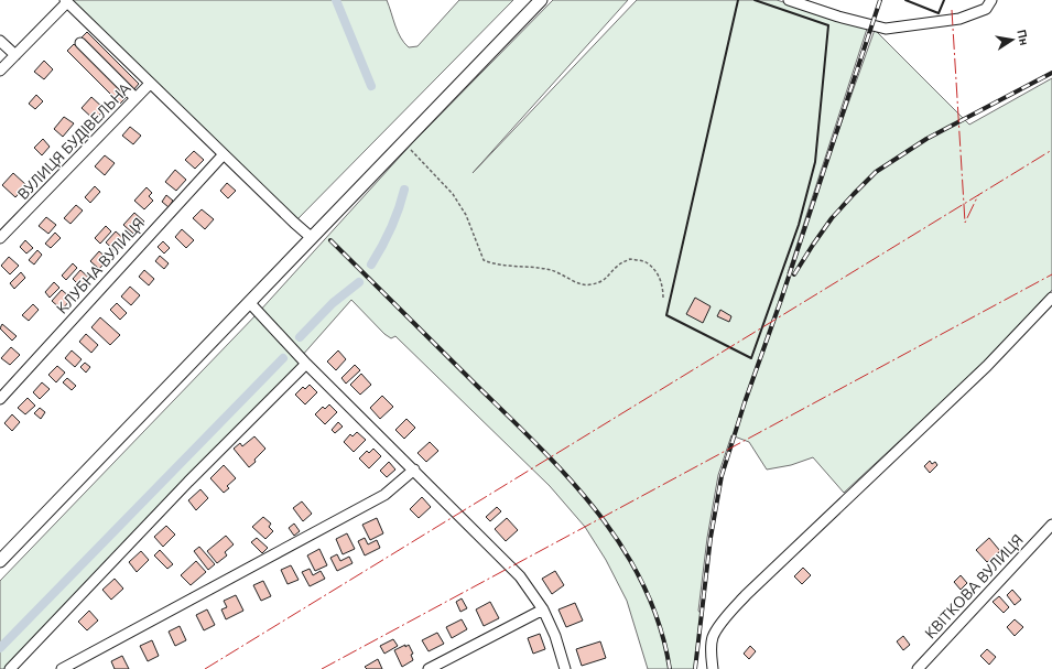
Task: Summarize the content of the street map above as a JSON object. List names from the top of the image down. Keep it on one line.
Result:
{"streets":{"street":["ВУЛИЦЯ БУДІВЕЛЬНА","КЛУБНА ВУЛИЦЯ","КВІТКОВА ВУЛИЦЯ"]},"north":"right"}
